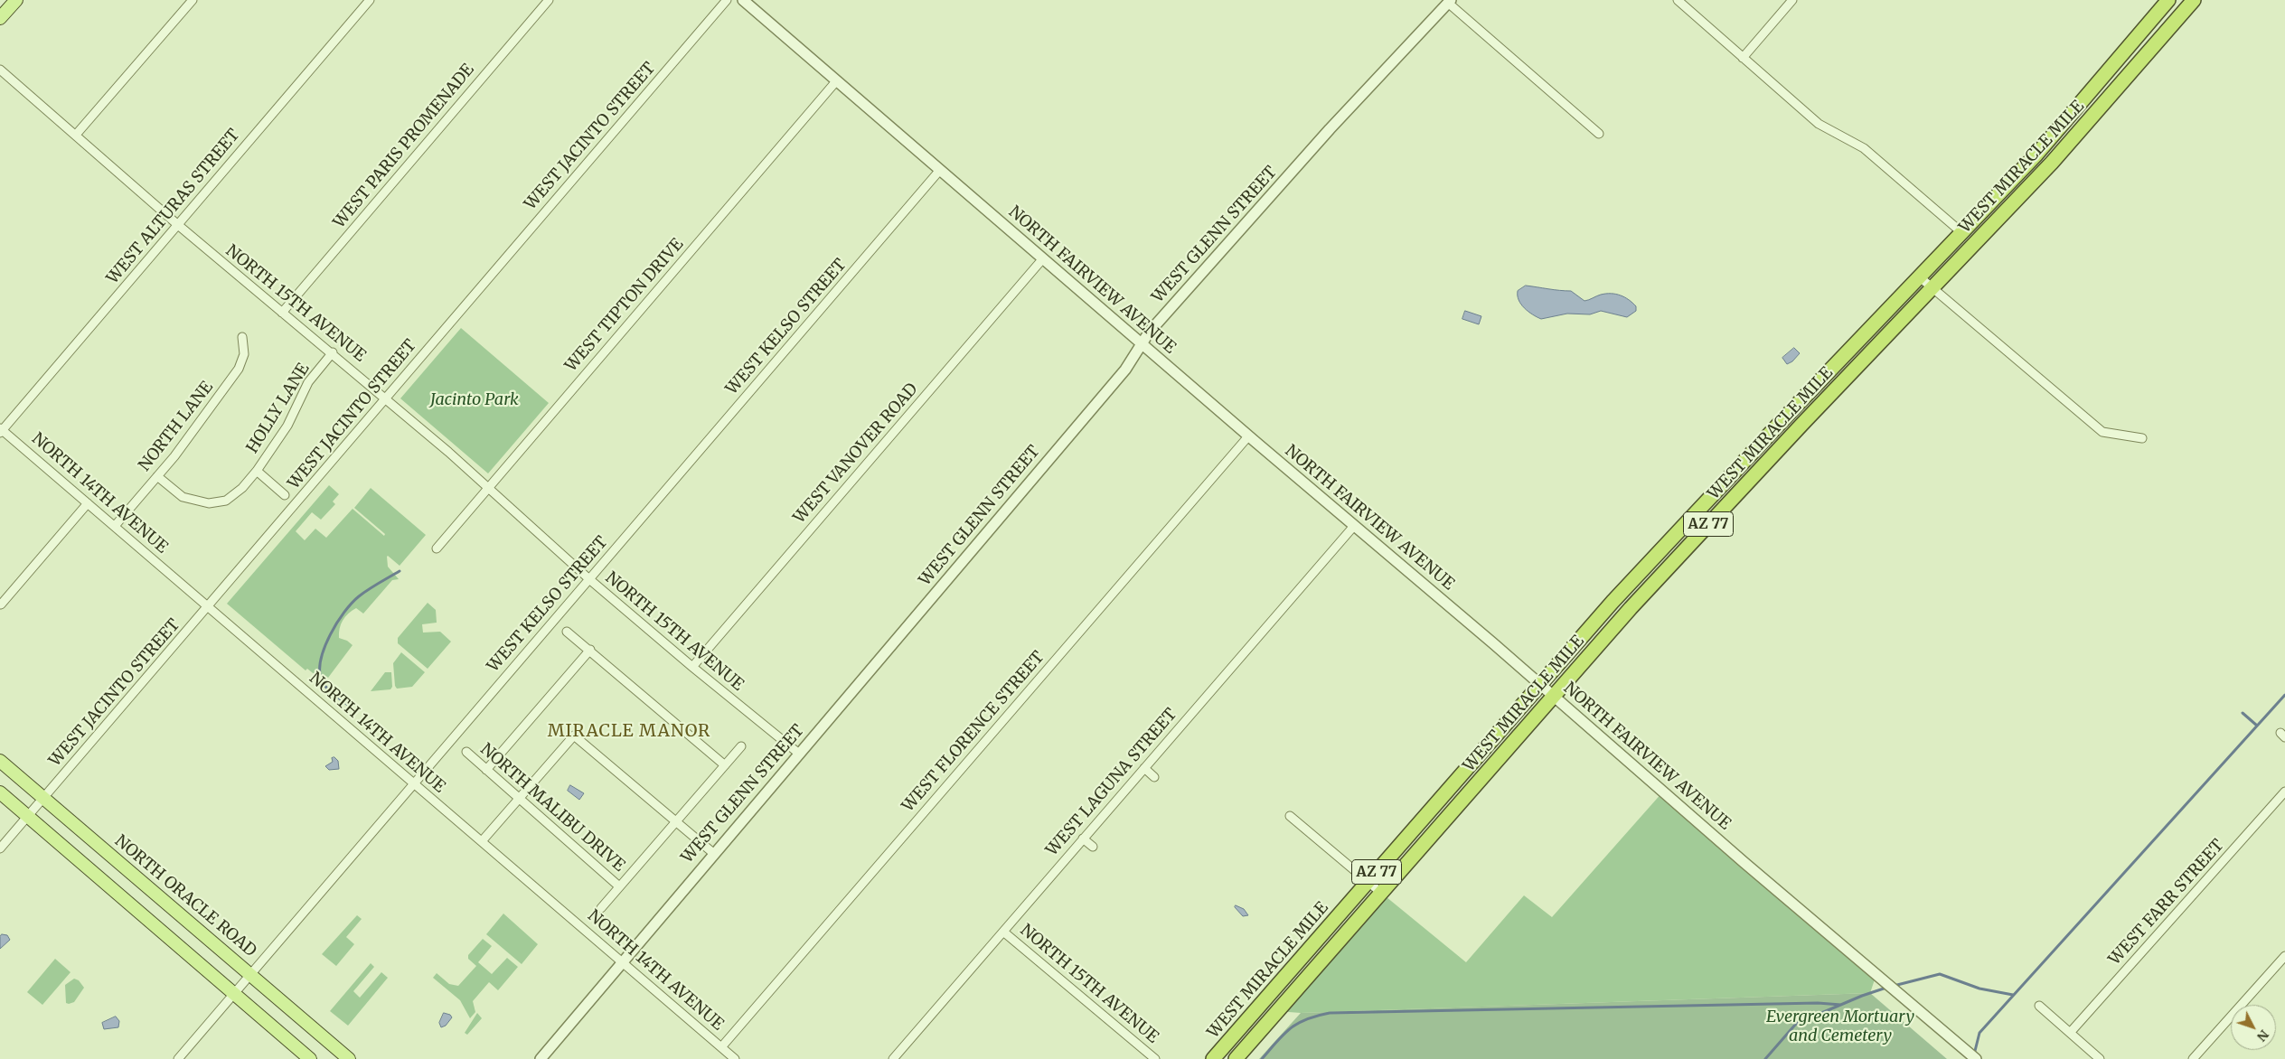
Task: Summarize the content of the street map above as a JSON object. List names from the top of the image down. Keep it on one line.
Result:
{"streets":{"highway":["WEST MIRACLE MILE","AZ 77"],"main road":["NORTH ORACLE ROAD"],"street":["WEST JACINTO STREET","WEST PARIS PROMENADE","WEST ALTURAS STREET","WEST GLENN STREET","NORTH FAIRVIEW AVENUE","NORTH 15TH AVENUE","WEST TIPTON DRIVE","WEST KELSO STREET","HOLLY LANE","NORTH LANE","WEST VANOVER ROAD","NORTH 14TH AVENUE","WEST FLORENCE STREET","WEST LAGUNA STREET","NORTH MALIBU DRIVE","WEST FARR STREET"]},"crossings":[["WEST JACINTO STREET","NORTH 15TH AVENUE"],["WEST JACINTO STREET","NORTH 14TH AVENUE"],["WEST JACINTO STREET","NORTH ORACLE ROAD"],["WEST PARIS PROMENADE","NORTH 15TH AVENUE"],["WEST MIRACLE MILE","NORTH FAIRVIEW AVENUE"],["WEST ALTURAS STREET","NORTH 15TH AVENUE"],["WEST ALTURAS STREET","NORTH 14TH AVENUE"],["WEST GLENN STREET","NORTH FAIRVIEW AVENUE"],["WEST GLENN STREET","NORTH 15TH AVENUE"],["WEST GLENN STREET","NORTH 14TH AVENUE"],["NORTH FAIRVIEW AVENUE","WEST TIPTON DRIVE"],["NORTH FAIRVIEW AVENUE","WEST KELSO STREET"],["NORTH FAIRVIEW AVENUE","WEST VANOVER ROAD"],["NORTH FAIRVIEW AVENUE","WEST FLORENCE STREET"],["NORTH FAIRVIEW AVENUE","WEST LAGUNA STREET"],["NORTH 15TH AVENUE","WEST TIPTON DRIVE"],["NORTH 15TH AVENUE","WEST KELSO STREET"],["NORTH 15TH AVENUE","HOLLY LANE"],["NORTH 15TH AVENUE","WEST VANOVER ROAD"],["NORTH 15TH AVENUE","WEST LAGUNA STREET"],["WEST KELSO STREET","NORTH 14TH AVENUE"],["WEST KELSO STREET","NORTH ORACLE ROAD"],["HOLLY LANE","NORTH LANE"],["NORTH LANE","NORTH 14TH AVENUE"],["NORTH 14TH AVENUE","WEST FLORENCE STREET"]],"districts":["MIRACLE MANOR"],"parks":["Jacinto Park","Evergreen Mortuary and Cemetery"],"north":"bottom right"}
